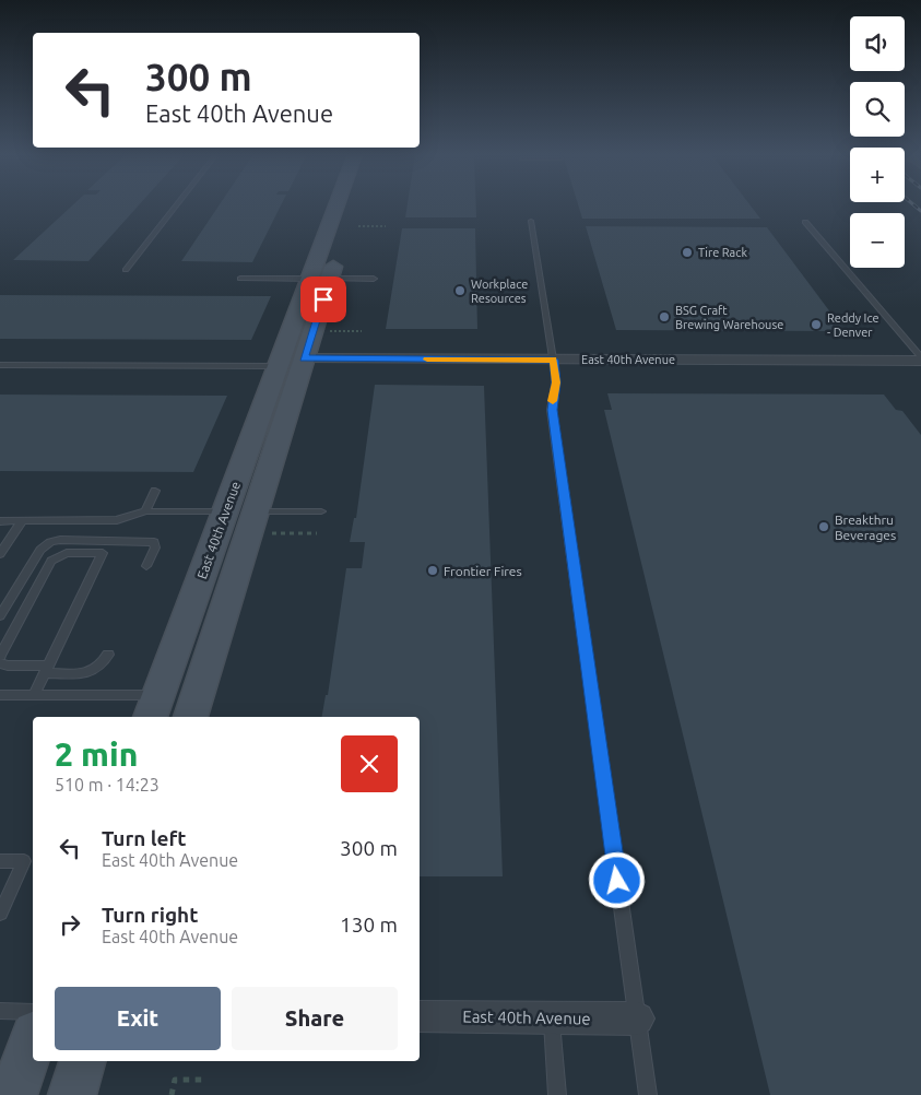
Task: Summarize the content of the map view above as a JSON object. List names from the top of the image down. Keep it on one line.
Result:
{"streets":{"street":["East 40th Avenue"]},"places":["Tire Rack","Workplace Resources","BSG Craft Brewing Warehouse","Reddy Ice - Denver","Breakthru Beverages","Frontier Fires"],"page":{"map_buttons":["+","−"],"turn":["300 m","East 40th Avenue"],"heading":["2 min","510 m · 14:23"],"list":[{"name":"Turn left","note":"East 40th Avenue","value":"300 m"},{"name":"Turn right","note":"East 40th Avenue","value":"130 m"}],"buttons":["Exit","Share"]}}
